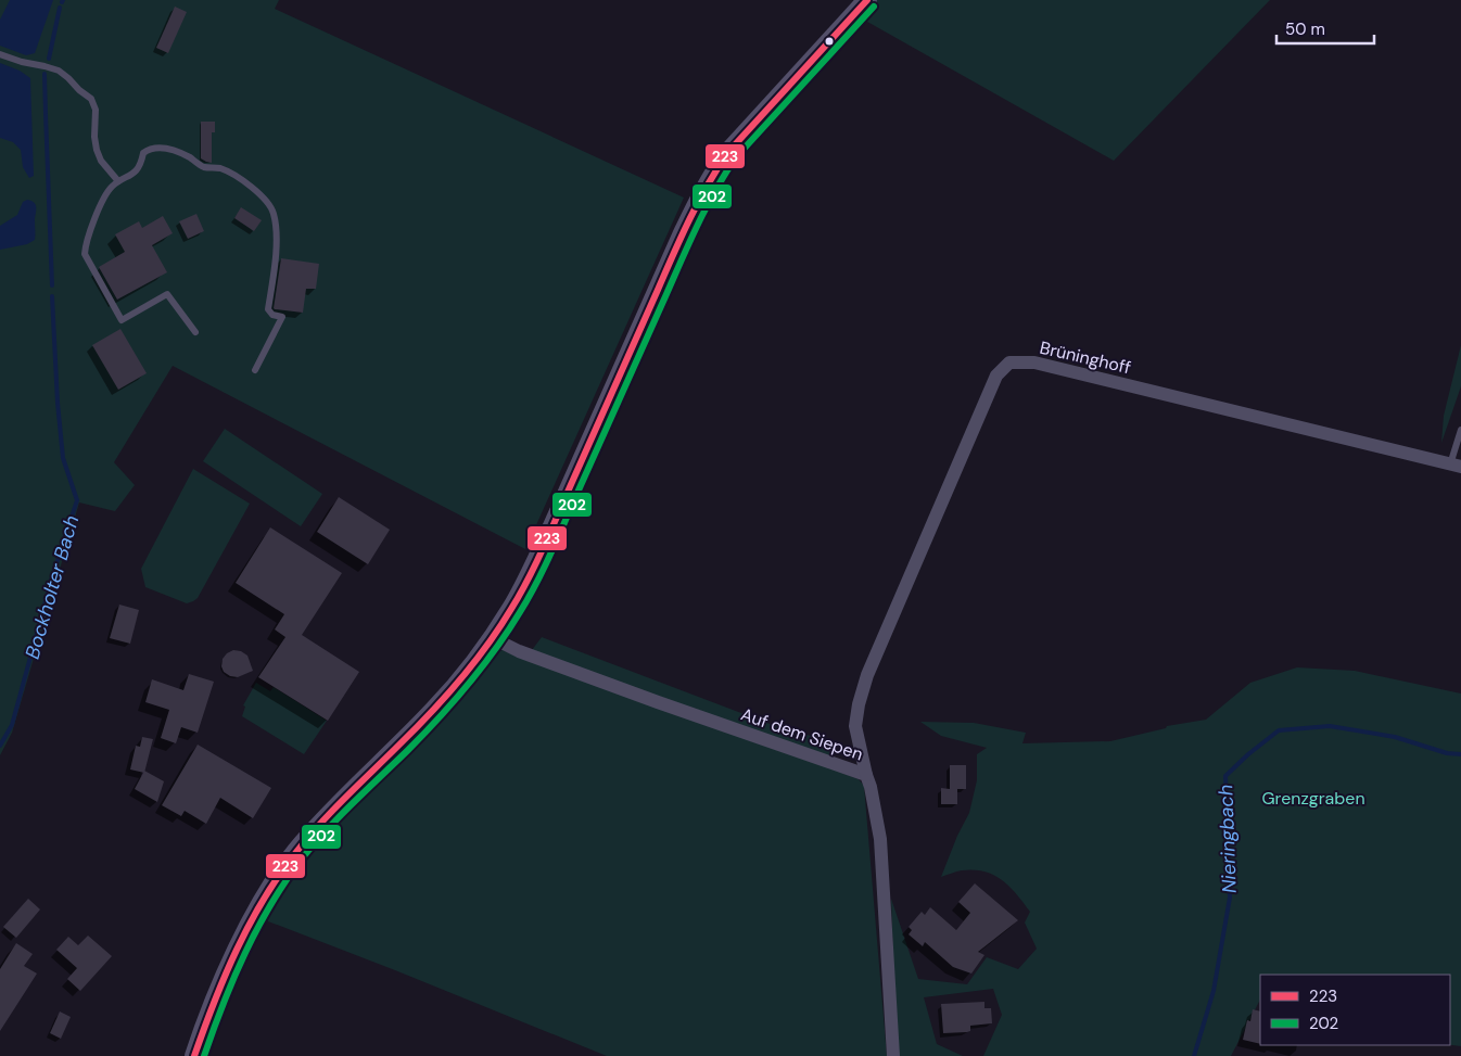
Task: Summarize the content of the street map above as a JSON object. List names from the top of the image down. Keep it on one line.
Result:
{"streets":{"street":["Brüninghoff","Auf dem Siepen"]},"crossings":[["Brüninghoff","Auf dem Siepen"]],"water":["Bockholter Bach","Nieringbach"],"parks":["Grenzgraben"],"lines":["transit line 223","transit line 202"],"legend":["223","202"],"scale_bar":"50 m"}
